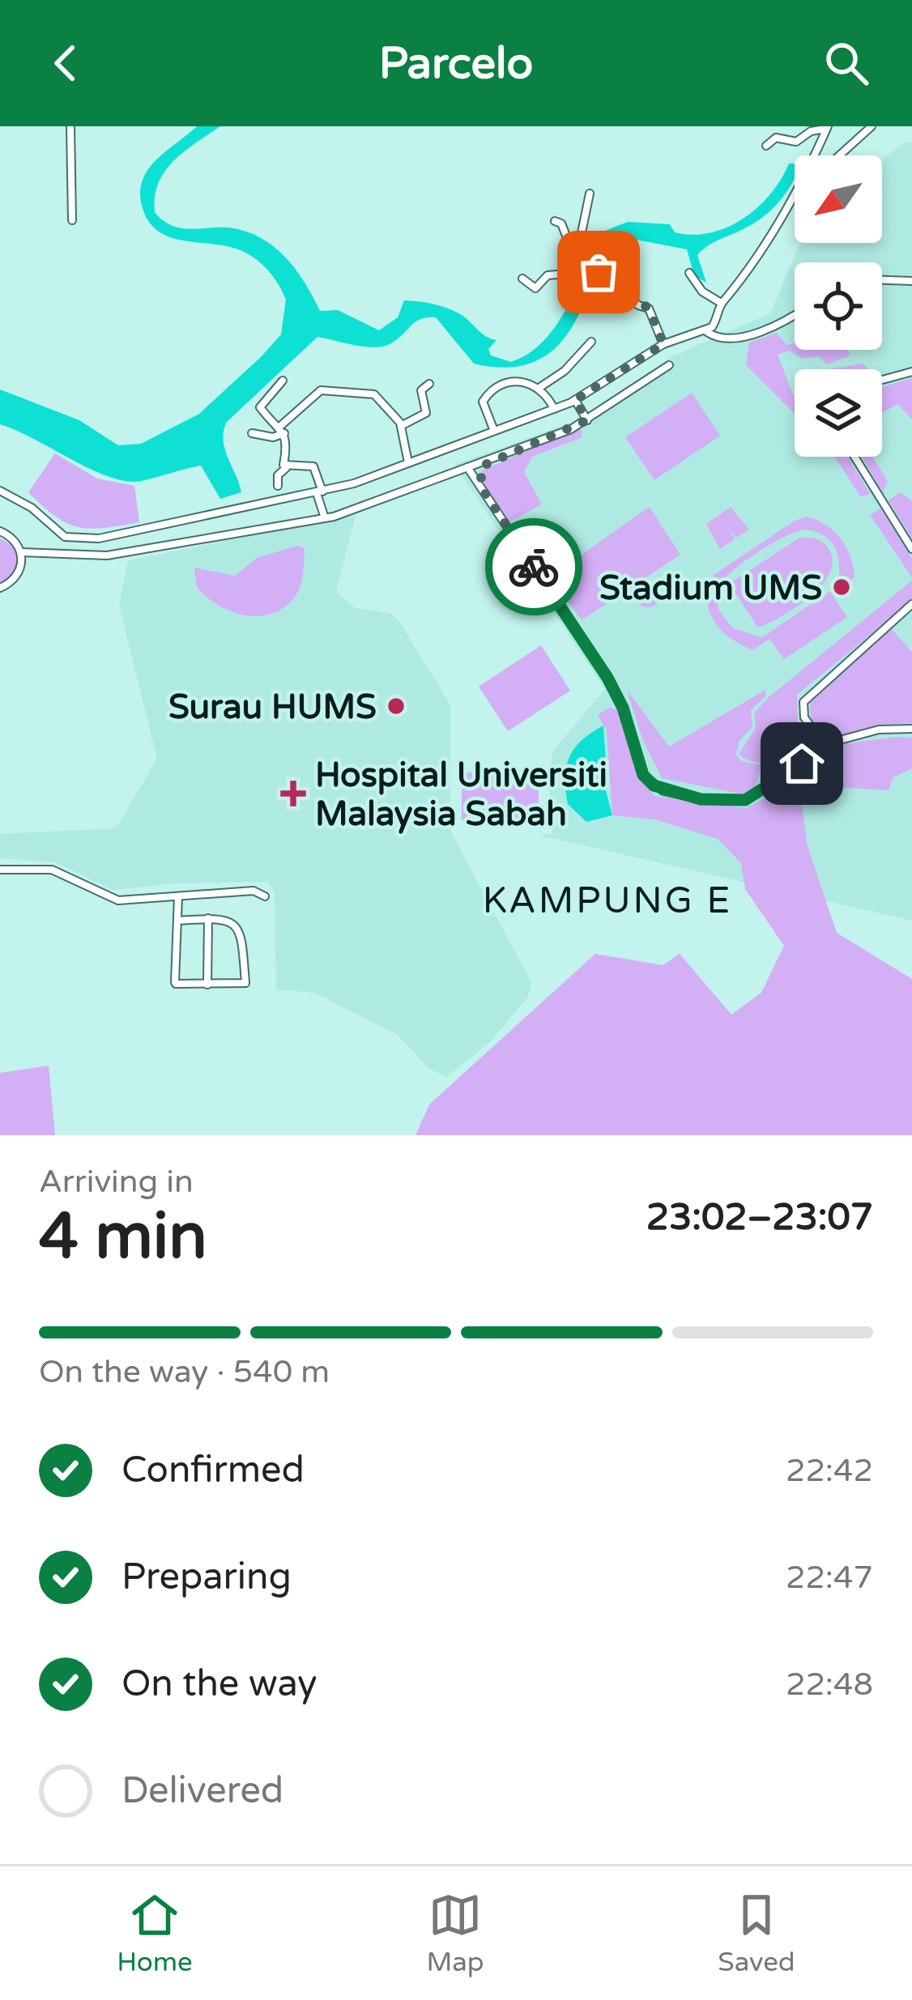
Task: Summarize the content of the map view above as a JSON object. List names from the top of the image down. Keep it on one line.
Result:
{"districts":["KAMPUNG E"],"places":{"other":["Stadium UMS","Surau HUMS"],"health":["Hospital Universiti Malaysia Sabah"]},"north":"bottom left","page":{"header":"Parcelo","heading":["4 min","Arriving in","23:02–23:07"],"bar":"On the way · 540 m","list":[["Confirmed","22:42"],["Preparing","22:47"],["On the way","22:48"],"Delivered"],"tabs":["Home","Map","Saved"]}}
